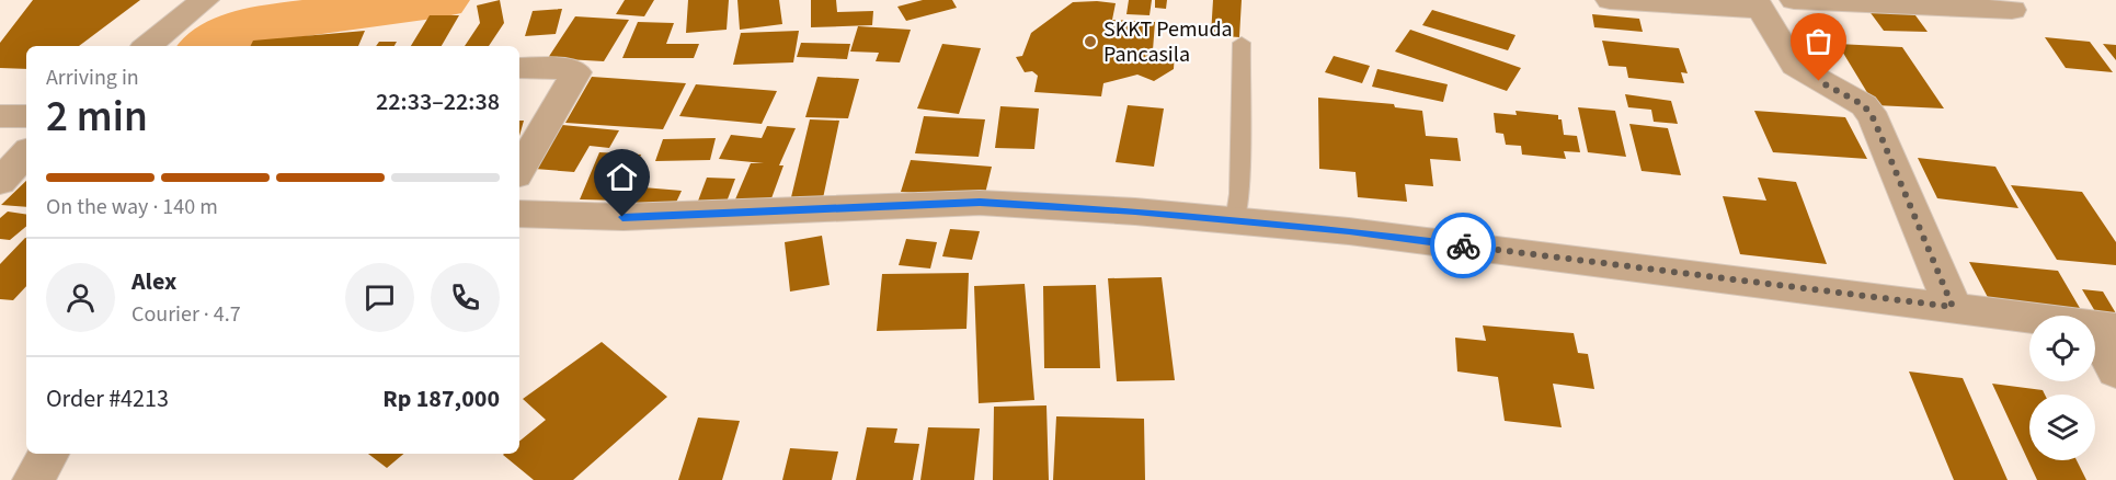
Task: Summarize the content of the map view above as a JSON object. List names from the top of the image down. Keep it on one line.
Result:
{"places":["SKKT Pemuda Pancasila"],"page":{"heading":["2 min","Arriving in","22:33–22:38"],"panel":["Alex","Courier · 4.7","Order #4213","Rp 187,000"],"bar":"On the way · 140 m"}}
